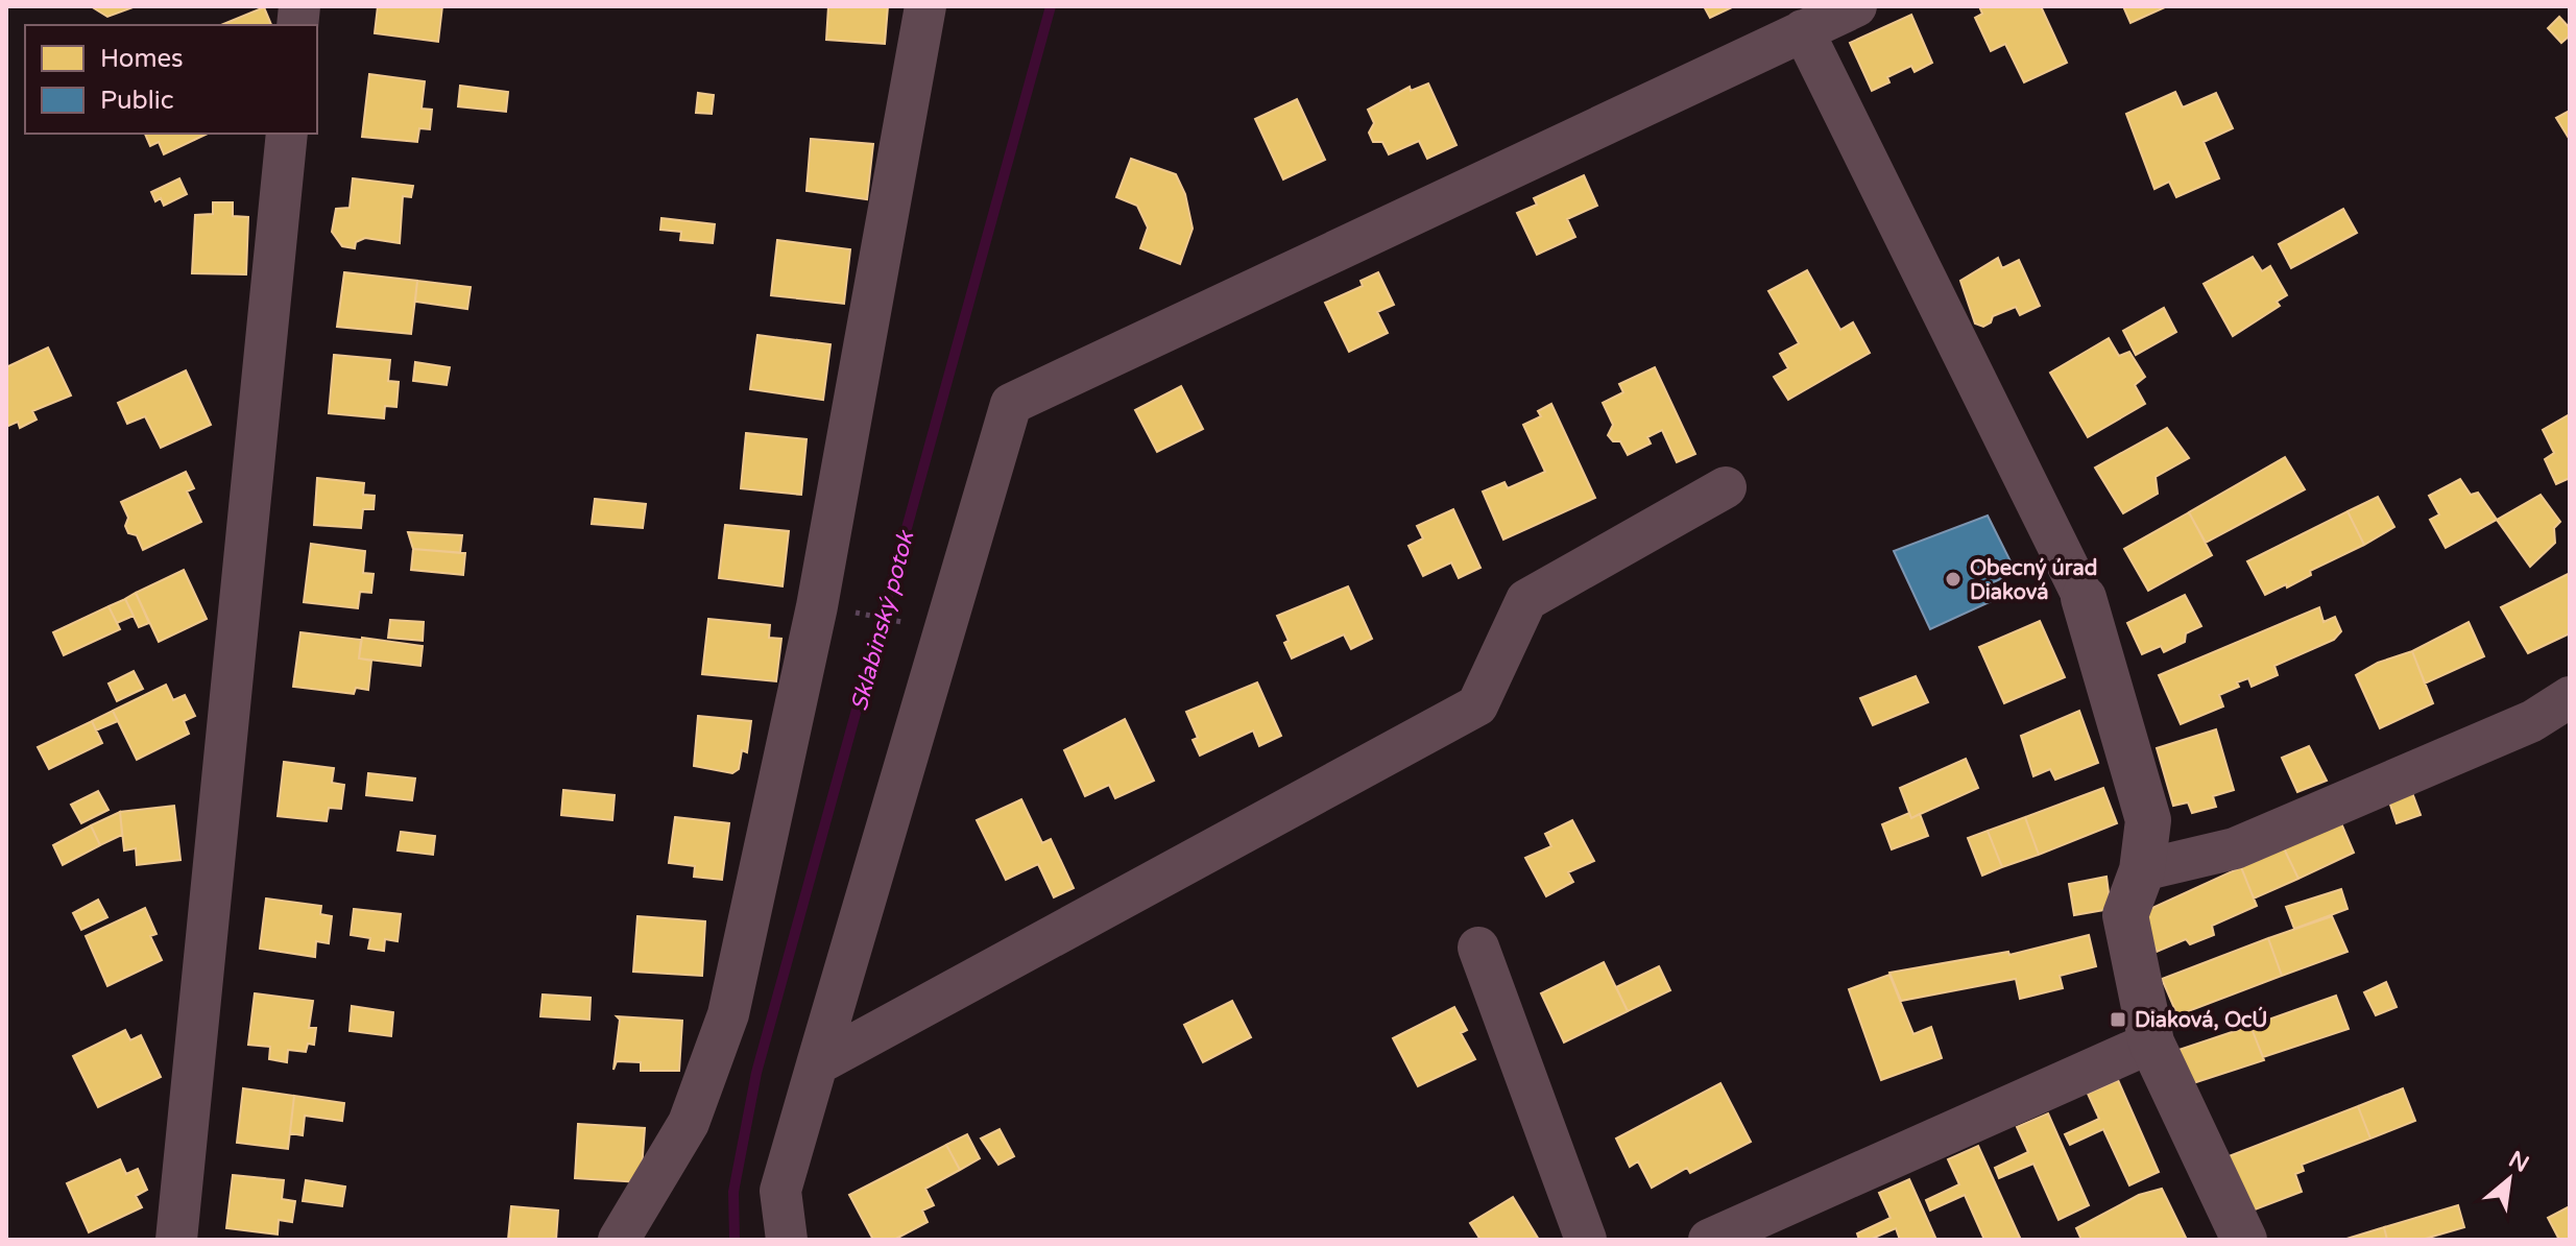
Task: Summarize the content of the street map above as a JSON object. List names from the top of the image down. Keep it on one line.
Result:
{"water":["Sklabinský potok"],"places":{"other":["Obecný úrad Diaková"],"transit":["Diaková, OcÚ"]},"legend":["Homes","Public"],"north":"top right"}
